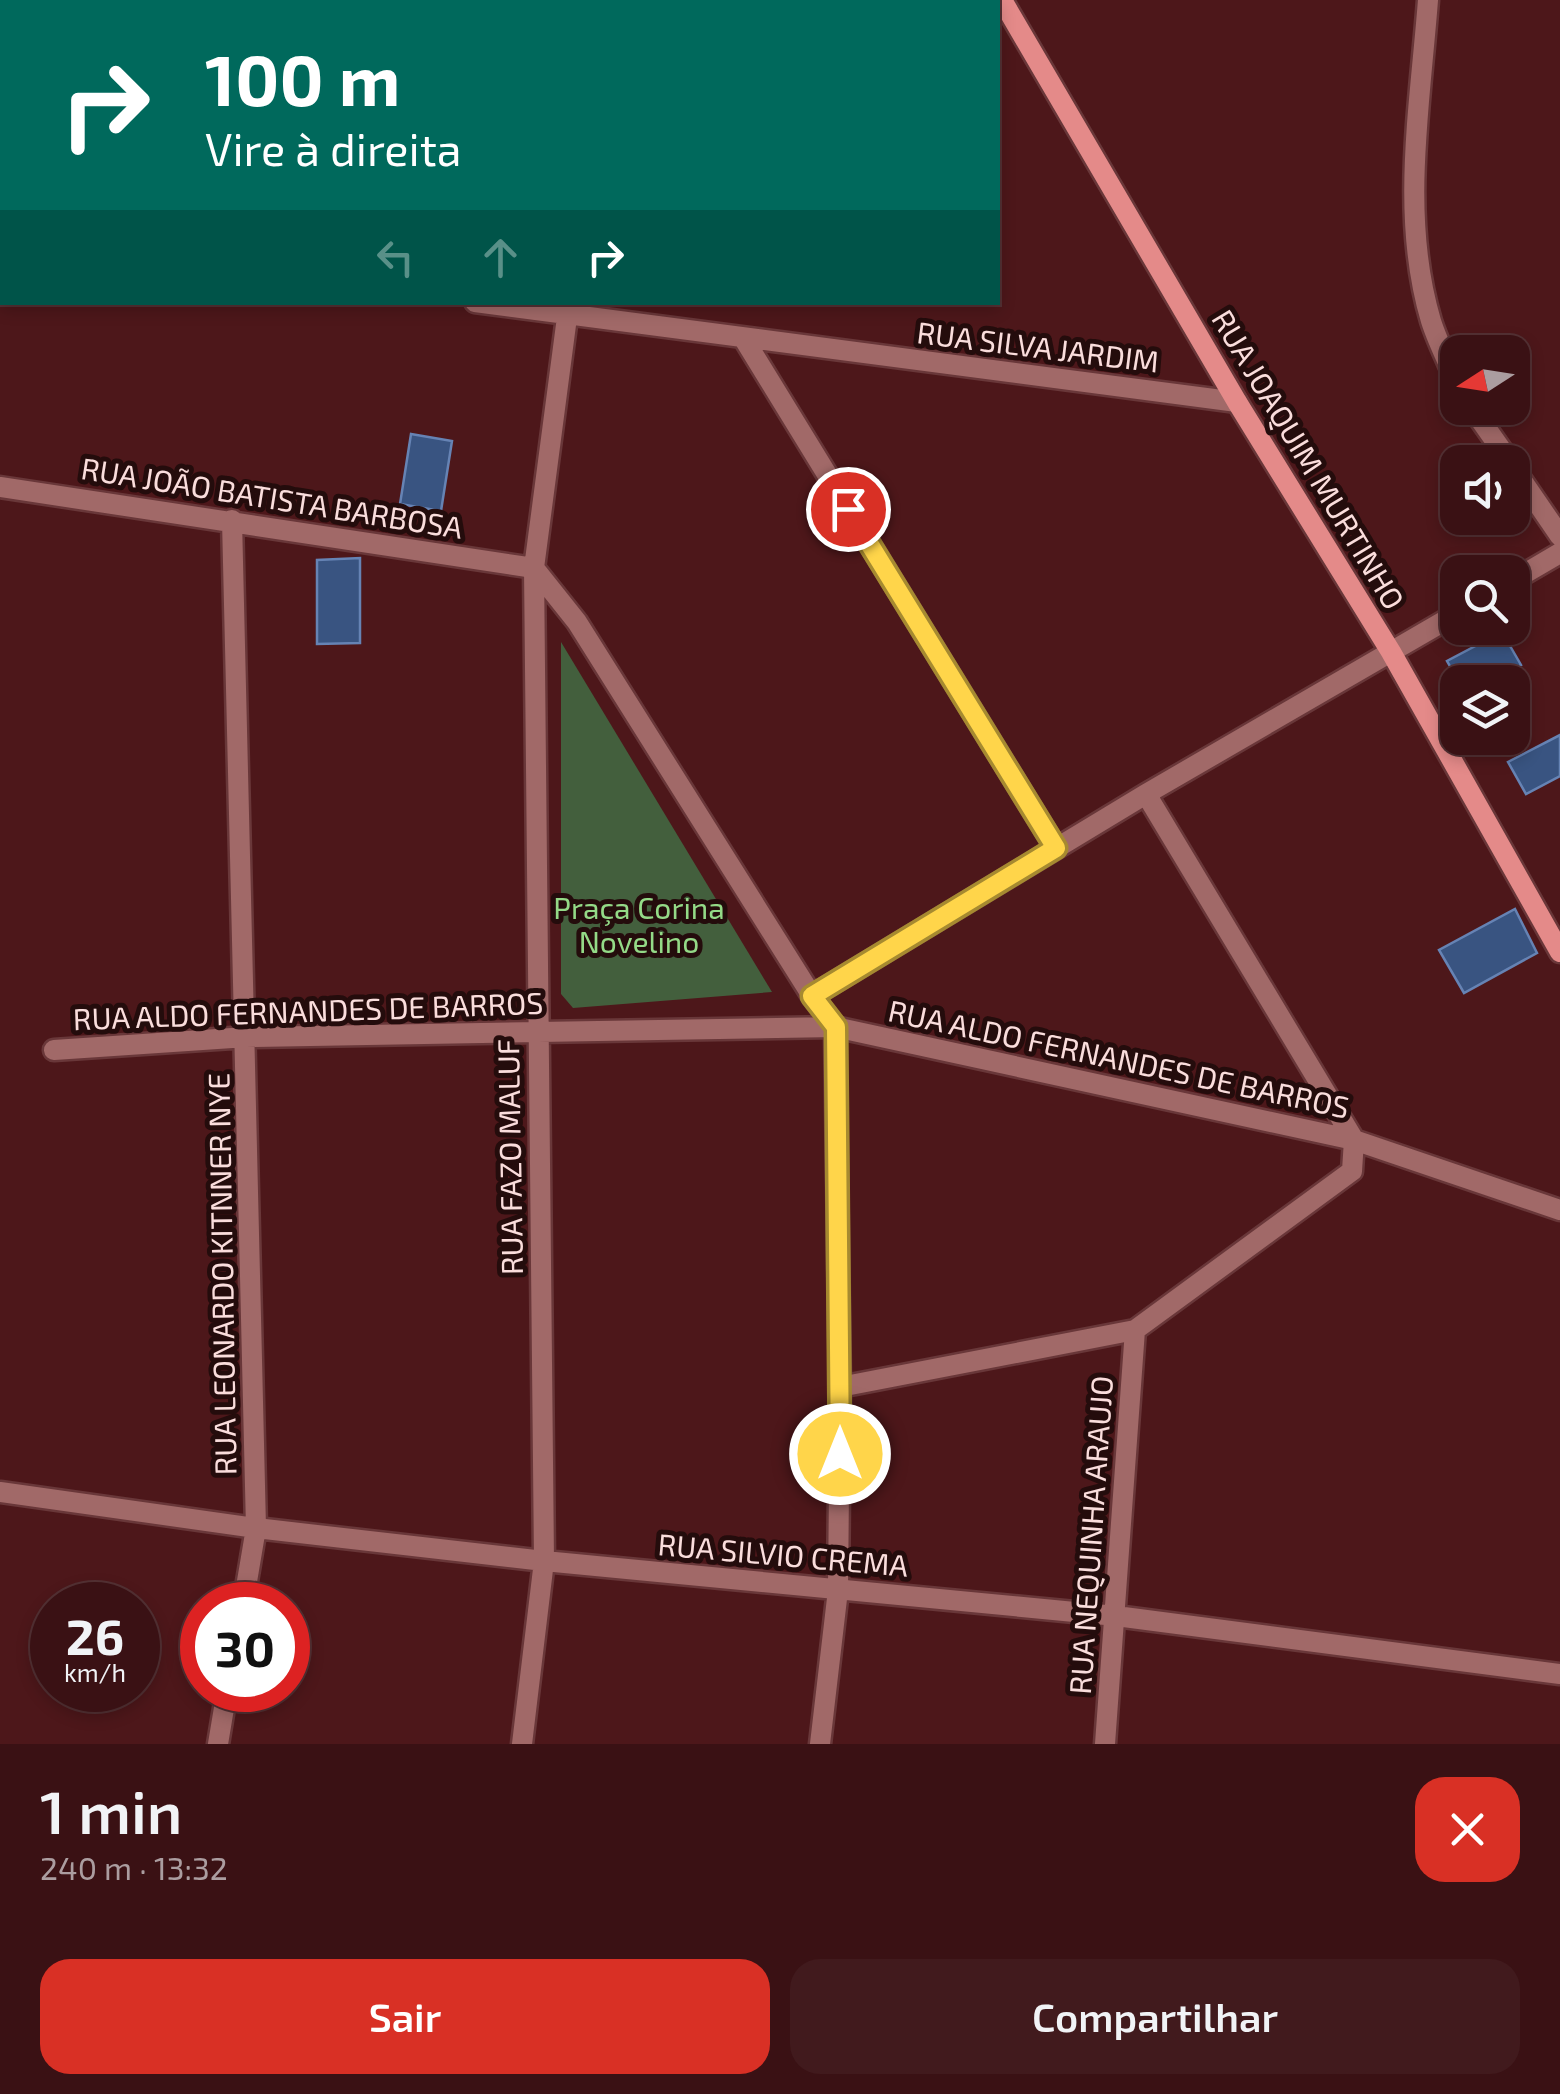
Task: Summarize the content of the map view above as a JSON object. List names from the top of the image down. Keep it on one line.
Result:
{"streets":{"main road":["RUA JOAQUIM MURTINHO"],"street":["RUA SILVA JARDIM","RUA JOÃO BATISTA BARBOSA","RUA ALDO FERNANDES DE BARROS","RUA FAZO MALUF","RUA LEONARDO KITNNER NYE","RUA NEQUINHA ARAUJO","RUA SILVIO CREMA"]},"crossings":[["RUA SILVA JARDIM","RUA JOAQUIM MURTINHO"],["RUA SILVA JARDIM","RUA FAZO MALUF"],["RUA JOÃO BATISTA BARBOSA","RUA FAZO MALUF"],["RUA JOÃO BATISTA BARBOSA","RUA LEONARDO KITNNER NYE"],["RUA ALDO FERNANDES DE BARROS","RUA FAZO MALUF"],["RUA ALDO FERNANDES DE BARROS","RUA LEONARDO KITNNER NYE"],["RUA FAZO MALUF","RUA SILVIO CREMA"],["RUA LEONARDO KITNNER NYE","RUA SILVIO CREMA"],["RUA NEQUINHA ARAUJO","RUA SILVIO CREMA"]],"parks":["Praça Corina Novelino"],"north":"left","page":{"turn":["100 m","Vire à direita"],"speed":"26 km/h","limit":"30","heading":["1 min","240 m · 13:32"],"buttons":["Sair","Compartilhar"]}}
